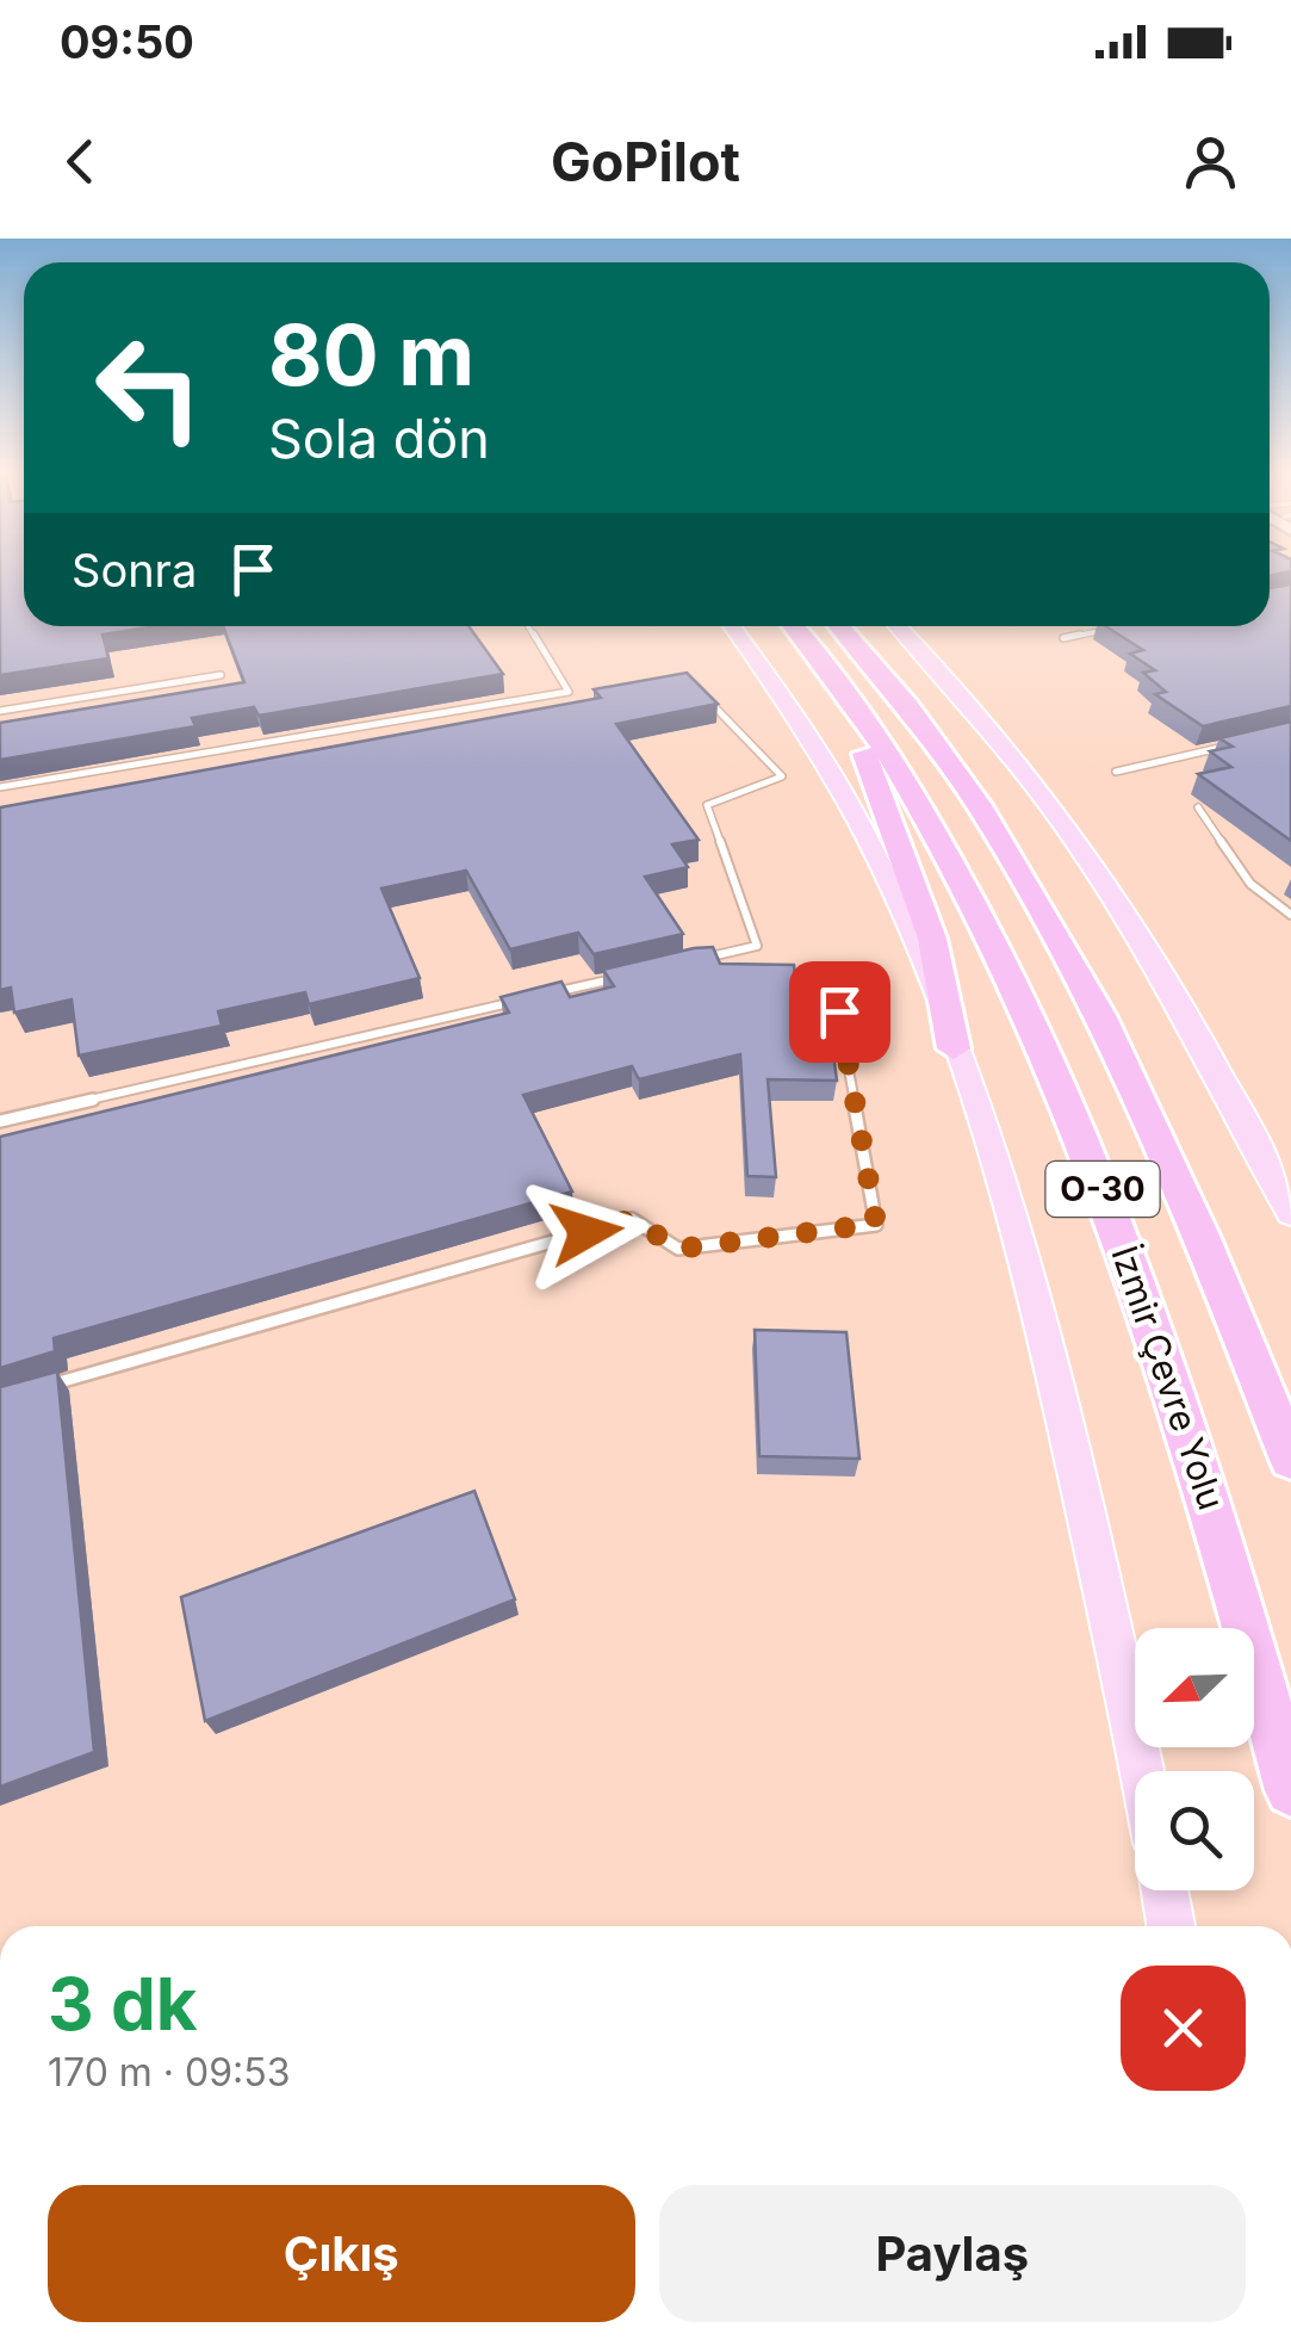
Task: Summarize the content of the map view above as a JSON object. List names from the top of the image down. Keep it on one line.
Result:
{"streets":{"highway":["O-30","İzmir Çevre Yolu"]},"north":"bottom left","page":{"status":"09:50","header":"GoPilot","turn":["80 m","Sola dön"],"then":"Sonra","heading":["3 dk","170 m · 09:53"],"buttons":["Çıkış","Paylaş"]}}
